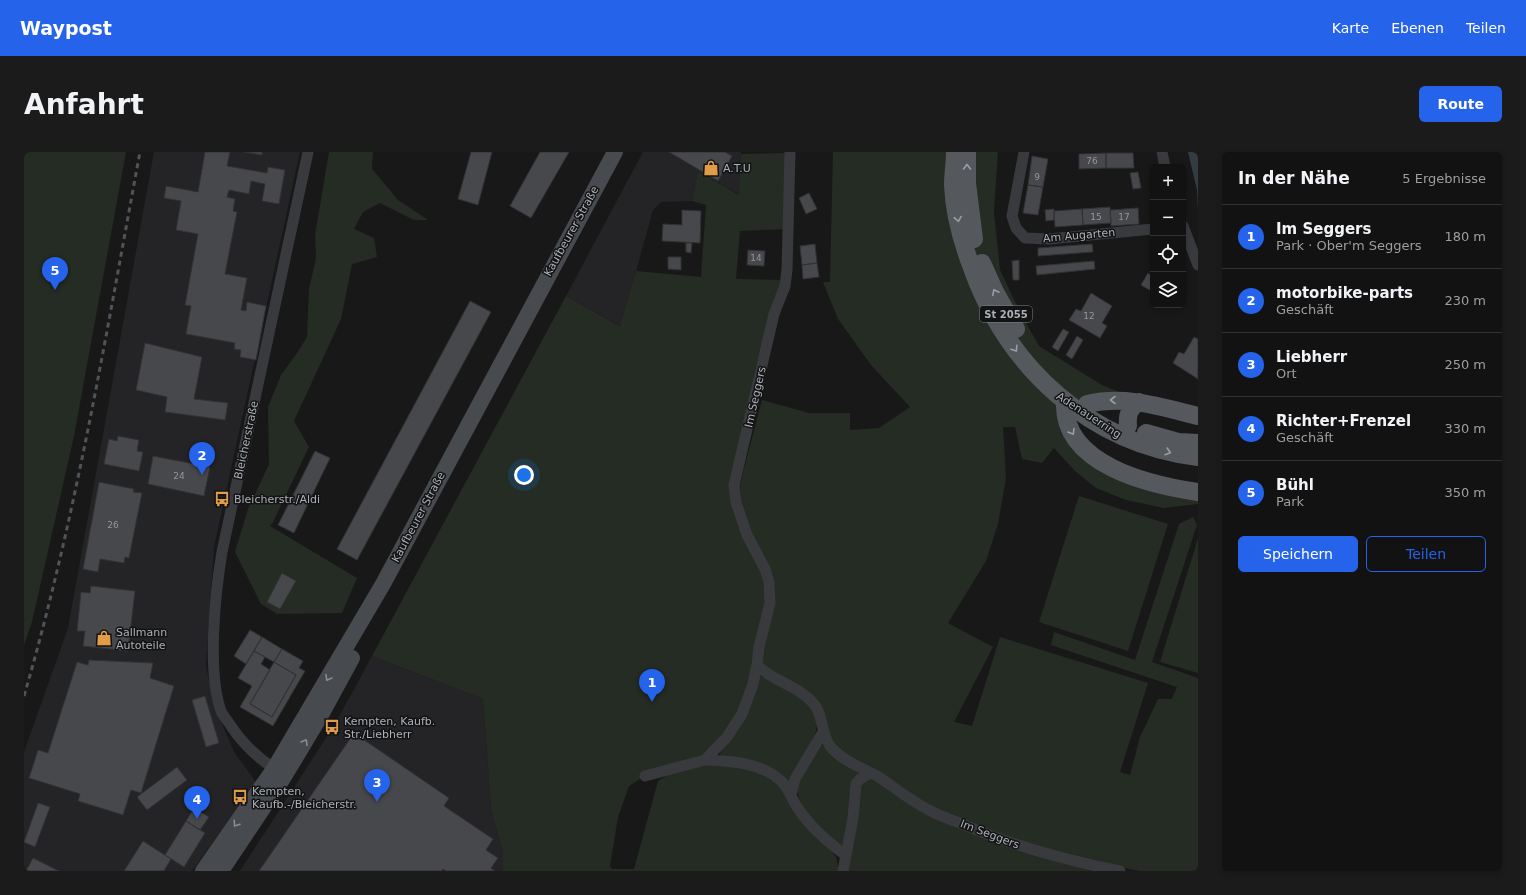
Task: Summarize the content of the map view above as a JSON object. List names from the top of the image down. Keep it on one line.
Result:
{"streets":{"main road":["Kaufbeurer Straße","St 2055","Adenauerring"],"street":["Am Augarten","Im Seggers","Bleicherstraße"]},"crossings":[["Kaufbeurer Straße","Bleicherstraße"]],"places":{"shop":["A.T.U","Sallmann Autoteile"],"bus stop":["Bleicherstr./Aldi","Kempten, Kaufb. Str./Liebherr","Kempten, Kaufb.-/Bleicherstr."]},"house_numbers":["76","9","15","17","14","12","24","26"],"page":{"header":"Waypost","nav":["Karte","Ebenen","Teilen"],"buttons":["Route",["Speichern","Teilen"]],"title":"Anfahrt","heading":["In der Nähe","5 Ergebnisse"],"map_buttons":["+","−"],"list":[{"mark":"1","name":"Im Seggers","note":"Park · Ober'm Seggers","value":"180 m"},{"mark":"2","name":"motorbike-parts","note":"Geschäft","value":"230 m"},{"mark":"3","name":"Liebherr","note":"Ort","value":"250 m"},{"mark":"4","name":"Richter+Frenzel","note":"Geschäft","value":"330 m"},{"mark":"5","name":"Bühl","note":"Park","value":"350 m"}],"pins":["5","2","1","3","4"]}}
